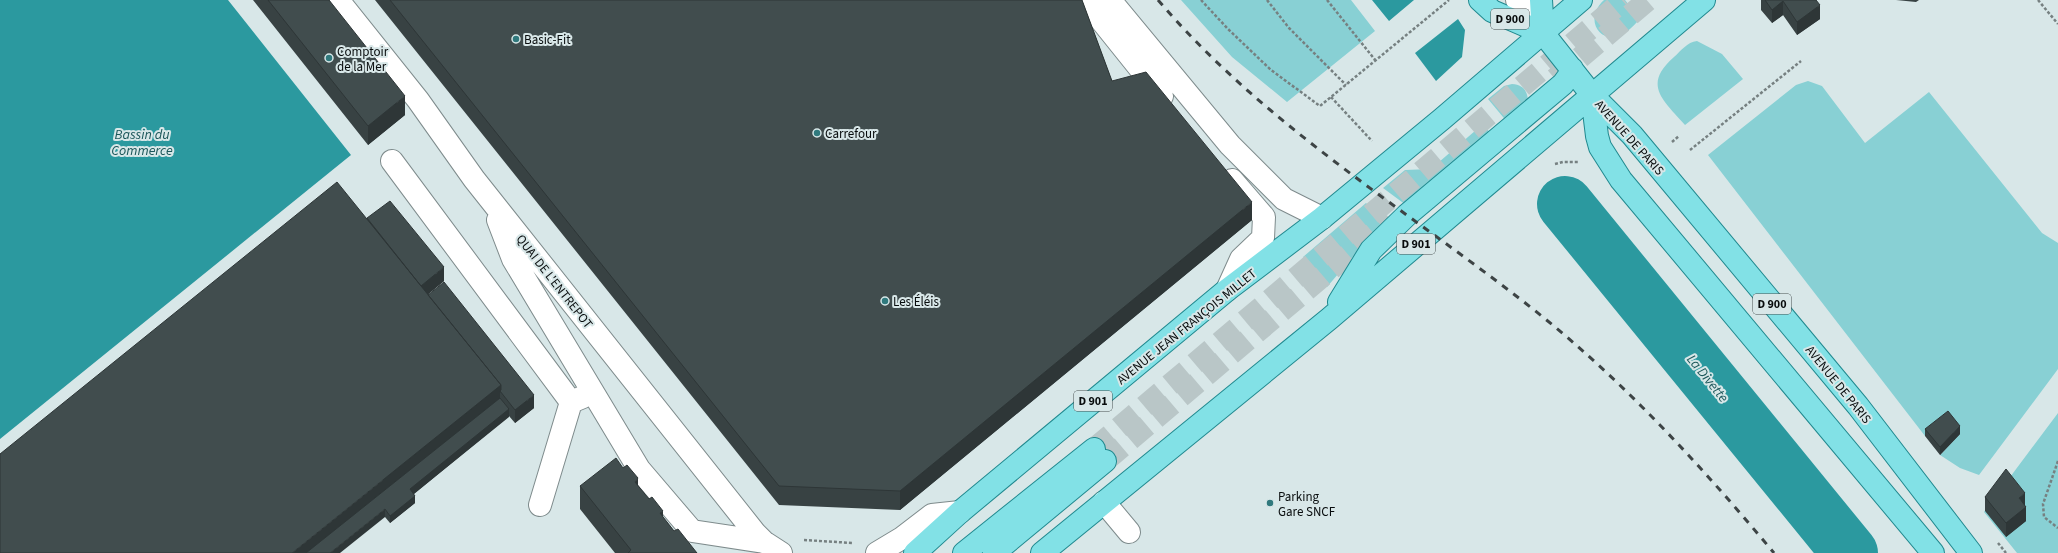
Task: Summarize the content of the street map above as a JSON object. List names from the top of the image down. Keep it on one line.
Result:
{"streets":{"main road":["D 900","AVENUE DE PARIS","D 901","AVENUE JEAN FRANÇOIS MILLET"],"street":["QUAI DE L'ENTREPOT"]},"crossings":[["D 900","AVENUE DE PARIS"],["D 900","D 901"],["D 900","AVENUE JEAN FRANÇOIS MILLET"],["AVENUE DE PARIS","D 901"],["D 901","AVENUE JEAN FRANÇOIS MILLET"]],"water":["Bassin du Commerce","La Divette"],"places":["Basic-Fit","Comptoir de la Mer","Carrefour","Les Éléis","Parking Gare SNCF"]}
